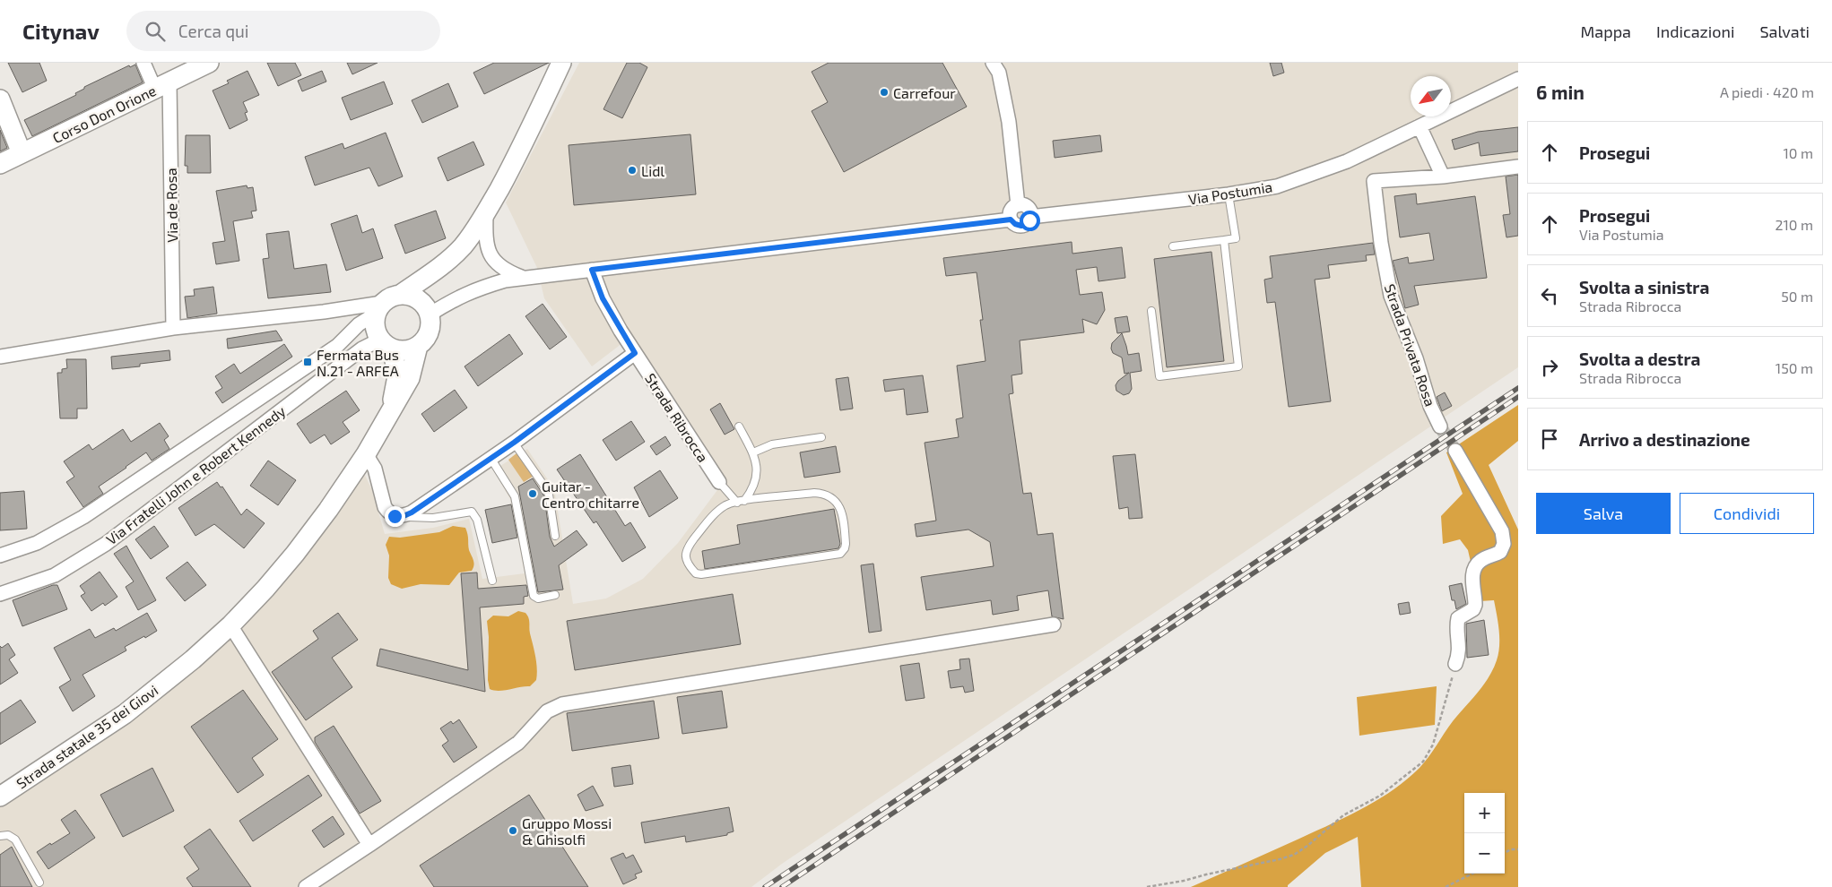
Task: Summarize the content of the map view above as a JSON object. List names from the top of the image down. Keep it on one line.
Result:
{"streets":{"main road":["Corso Don Orione","Strada statale 35 dei Giovi"],"street":["Via Postumia","Via de Rosa","Strada Privata Rosa","Strada Ribrocca","Via Fratelli John e Robert Kennedy"]},"crossings":[["Corso Don Orione","Via de Rosa"],["Via Fratelli John e Robert Kennedy","Strada statale 35 dei Giovi"]],"places":{"other":["Carrefour","Lidl","Guitar - Centro chitarre","Gruppo Mossi & Ghisolfi"],"transit":["Fermata Bus N.21 - ARFEA"]},"north":"bottom left","page":{"header":"Citynav","search":"Cerca qui","nav":["Mappa","Indicazioni","Salvati"],"heading":["6 min","A piedi · 420 m"],"list":[["Prosegui","10 m"],["Prosegui","Via Postumia","210 m"],["Svolta a sinistra","Strada Ribrocca","50 m"],["Svolta a destra","Strada Ribrocca","150 m"],"Arrivo a destinazione"],"buttons":["Salva","Condividi"],"map_buttons":["+","−"]}}
